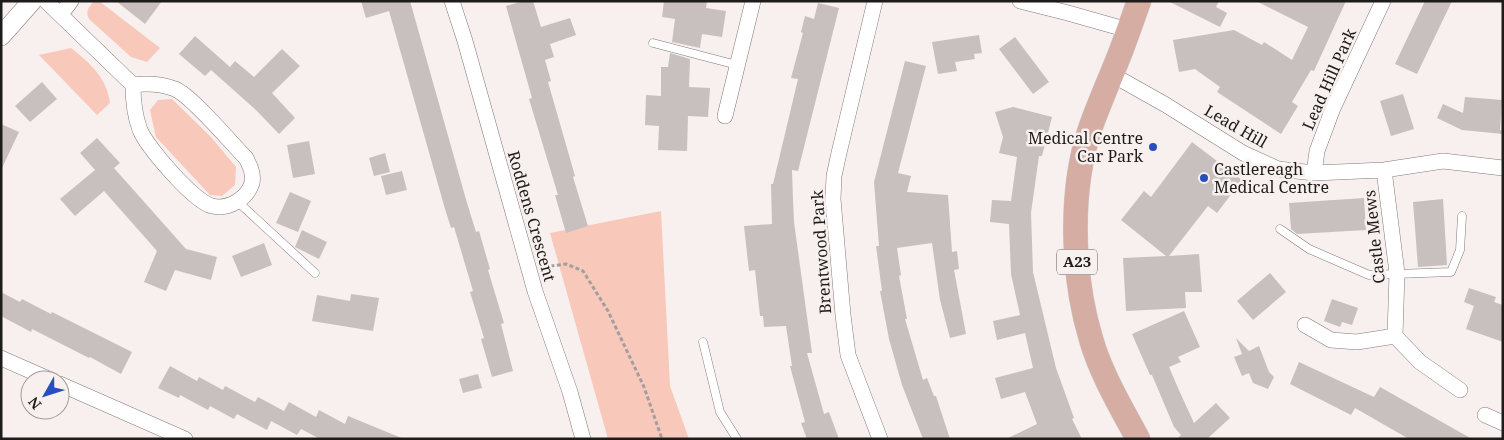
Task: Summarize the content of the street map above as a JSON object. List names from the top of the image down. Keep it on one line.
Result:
{"streets":{"main road":["A23"],"street":["Lead Hill Park","Lead Hill","Roddens Crescent","Castle Mews","Brentwood Park"]},"crossings":[["Lead Hill Park","Lead Hill"],["Lead Hill","Castle Mews"],["Lead Hill","A23"]],"places":["Medical Centre Car Park","Castlereagh Medical Centre"],"north":"bottom left"}
